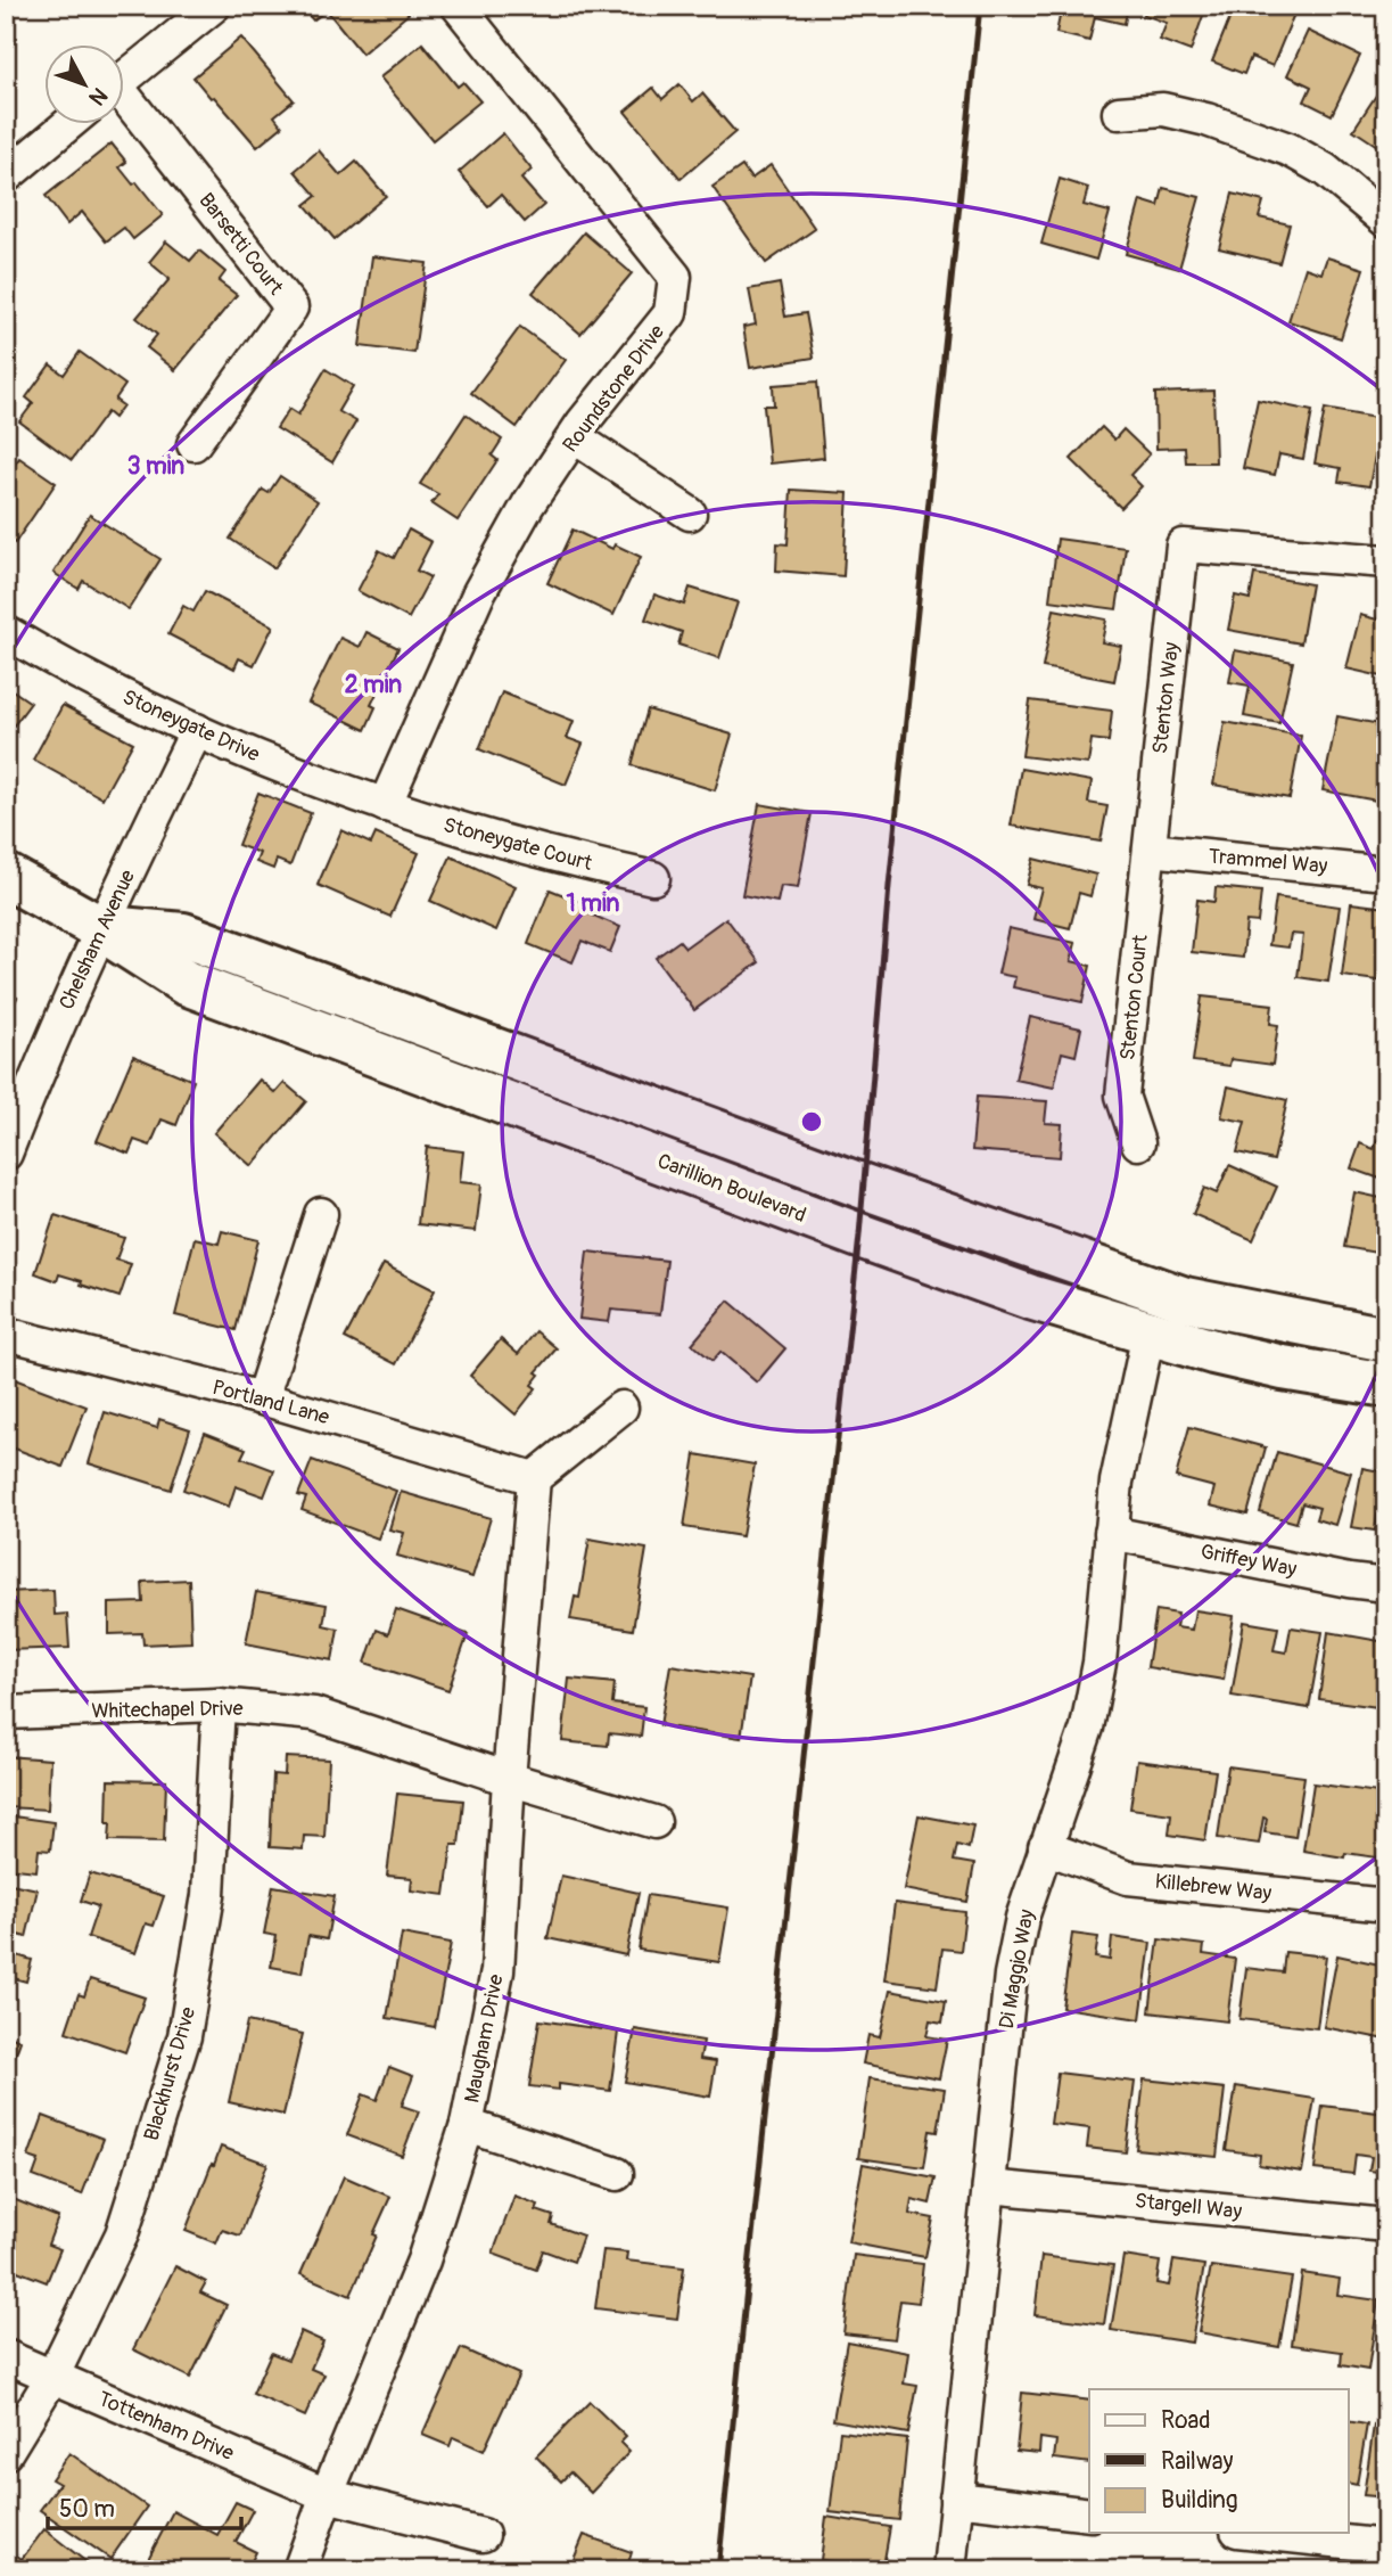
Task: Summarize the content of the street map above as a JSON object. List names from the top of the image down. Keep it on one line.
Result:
{"streets":{"street":["Barsetti Court","Roundstone Drive","Stenton Way","Stoneygate Drive","Stoneygate Court","Trammel Way","Chelsham Avenue","Stenton Court","Carillion Boulevard","Portland Lane","Griffey Way","Whitechapel Drive","Killebrew Way","Di Maggio Way","Maugham Drive","Blackhurst Drive","Stargell Way","Tottenham Drive"]},"crossings":[["Roundstone Drive","Stoneygate Drive"],["Roundstone Drive","Stoneygate Court"],["Stenton Way","Trammel Way"],["Stenton Way","Stenton Court"],["Stoneygate Drive","Stoneygate Court"],["Stoneygate Drive","Chelsham Avenue"],["Trammel Way","Stenton Court"],["Chelsham Avenue","Carillion Boulevard"],["Carillion Boulevard","Di Maggio Way"],["Portland Lane","Maugham Drive"],["Griffey Way","Di Maggio Way"],["Whitechapel Drive","Maugham Drive"],["Whitechapel Drive","Blackhurst Drive"],["Killebrew Way","Di Maggio Way"],["Di Maggio Way","Stargell Way"],["Maugham Drive","Tottenham Drive"],["Blackhurst Drive","Tottenham Drive"]],"legend":["Road","Railway","Building"],"scale_bar":"50 m","north":"bottom right","rings":["3 min","2 min","1 min"]}
